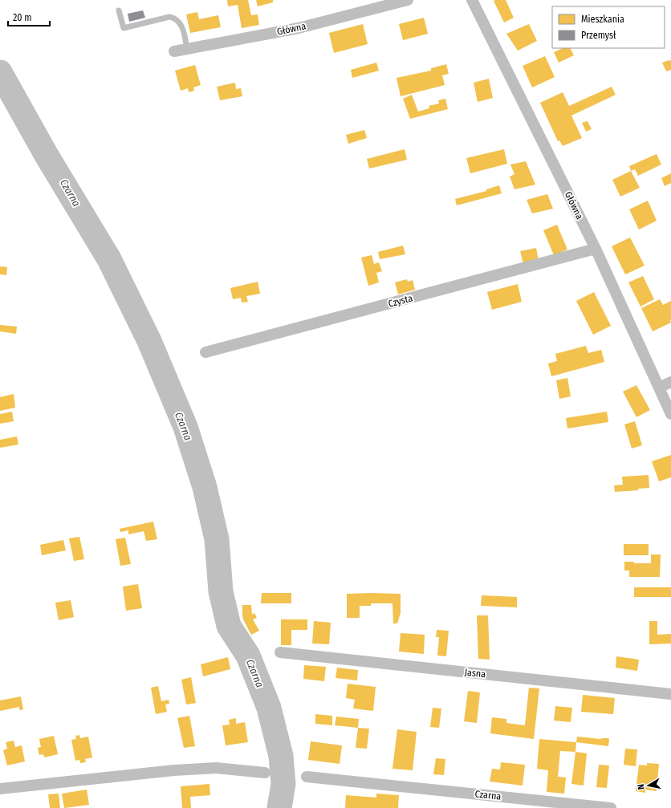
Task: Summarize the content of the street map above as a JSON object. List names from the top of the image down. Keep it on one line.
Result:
{"streets":{"street":["Główna","Czysta","Jasna","Czarna"]},"crossings":[["Główna","Czysta"]],"water":["Czarna"],"legend":["Mieszkania","Przemysł"],"scale_bar":"20 m","north":"left"}
